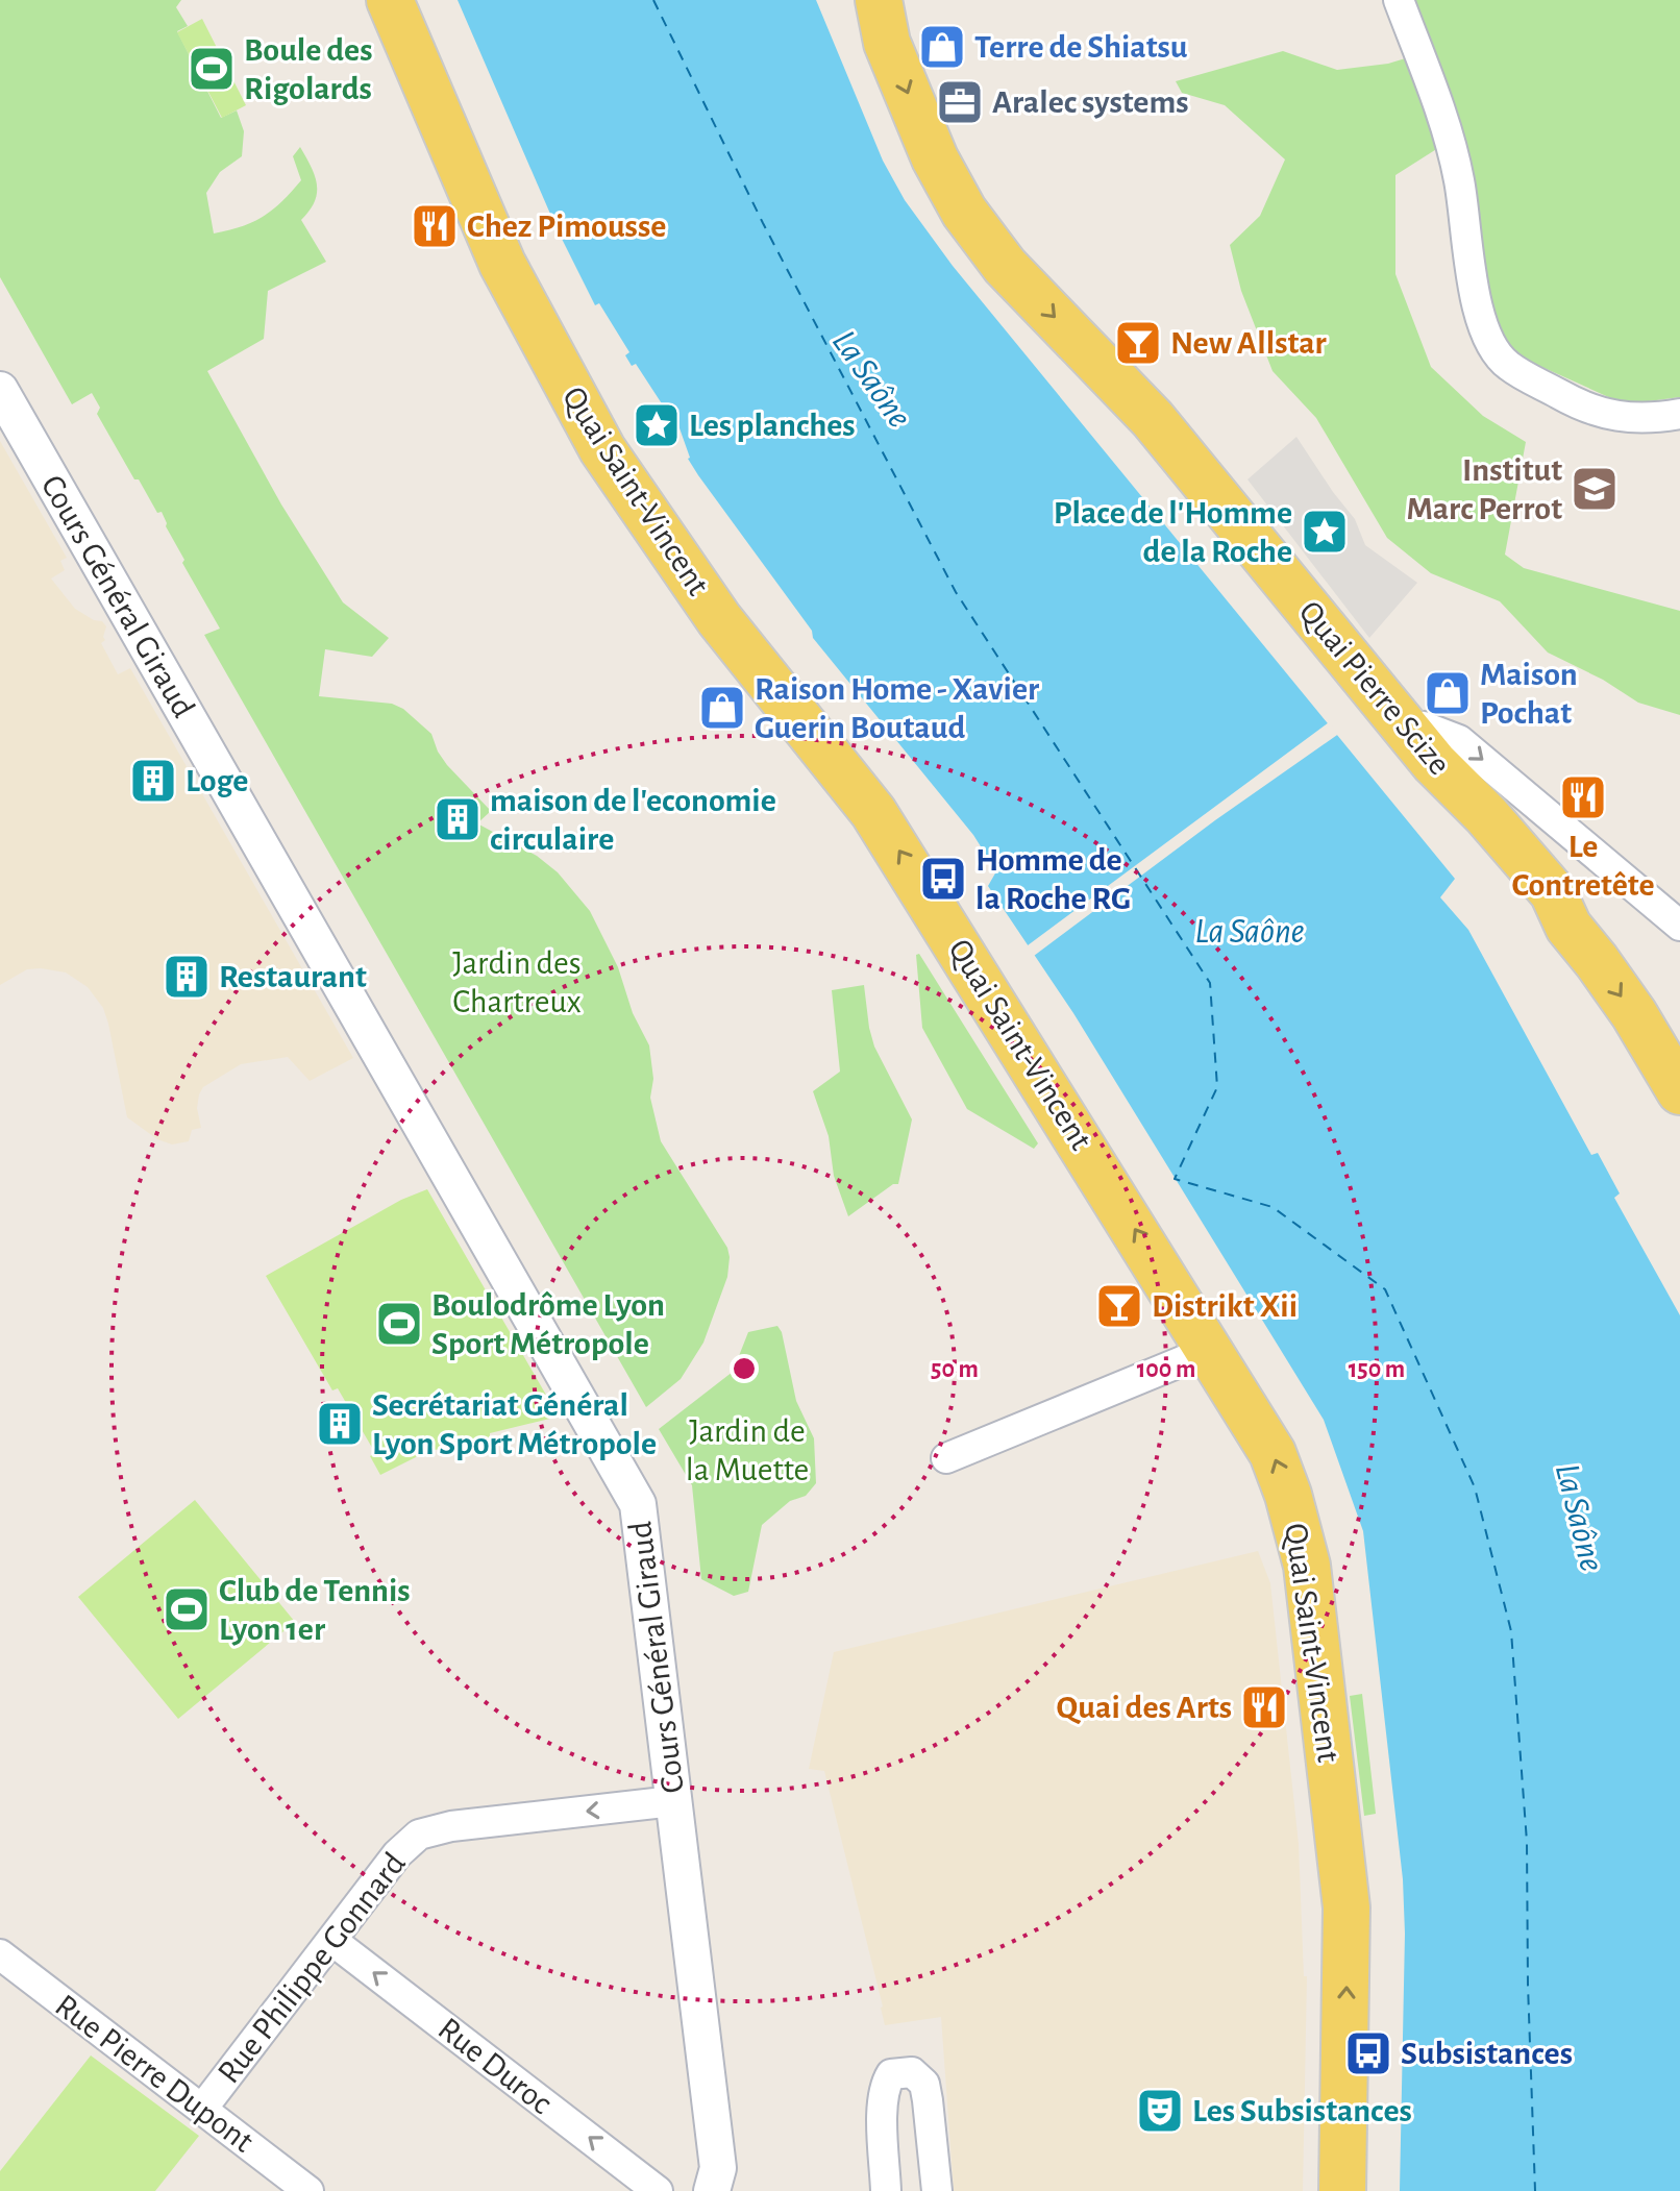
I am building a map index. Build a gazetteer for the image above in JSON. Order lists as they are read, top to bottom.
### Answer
{
  "streets": {
    "main road": ["Quai Saint-Vincent", "Quai Pierre Scize"],
    "street": [
      "Cours Général Giraud",
      "Rue Philippe Gonnard",
      "Rue Duroc",
      "Rue Pierre Dupont"
    ]
  },
  "crossings": [
    ["Cours Général Giraud", "Rue Philippe Gonnard"],
    ["Rue Philippe Gonnard", "Rue Duroc"],
    ["Rue Philippe Gonnard", "Rue Pierre Dupont"]
  ],
  "one_way": [
    "Quai Saint-Vincent",
    "Quai Pierre Scize",
    "Rue Philippe Gonnard",
    "Rue Duroc"
  ],
  "water": ["La Saône"],
  "parks": ["Jardin des Chartreux", "Jardin de la Muette"],
  "places": {
    "shop": ["Terre de Shiatsu", "Maison Pochat", "Raison Home - Xavier Guerin Boutaud"],
    "sports": ["Boule des Rigolards", "Boulodrôme Lyon Sport Métropole", "Club de Tennis Lyon 1er"],
    "office": ["Aralec systems"],
    "restaurant": ["Chez Pimousse", "Le Contretête", "Quai des Arts"],
    "bar": ["New Allstar", "Distrikt Xii"],
    "place": ["Les planches", "Place de l'Homme de la Roche"],
    "school or university": ["Institut Marc Perrot"],
    "building": [
      "Loge",
      "maison de l'economie circulaire",
      "Restaurant",
      "Secrétariat Général Lyon Sport Métropole"
    ],
    "bus stop": ["Homme de la Roche RG", "Subsistances"],
    "theatre": ["Les Subsistances"]
  },
  "rings": ["50 m", "100 m", "150 m"]
}
